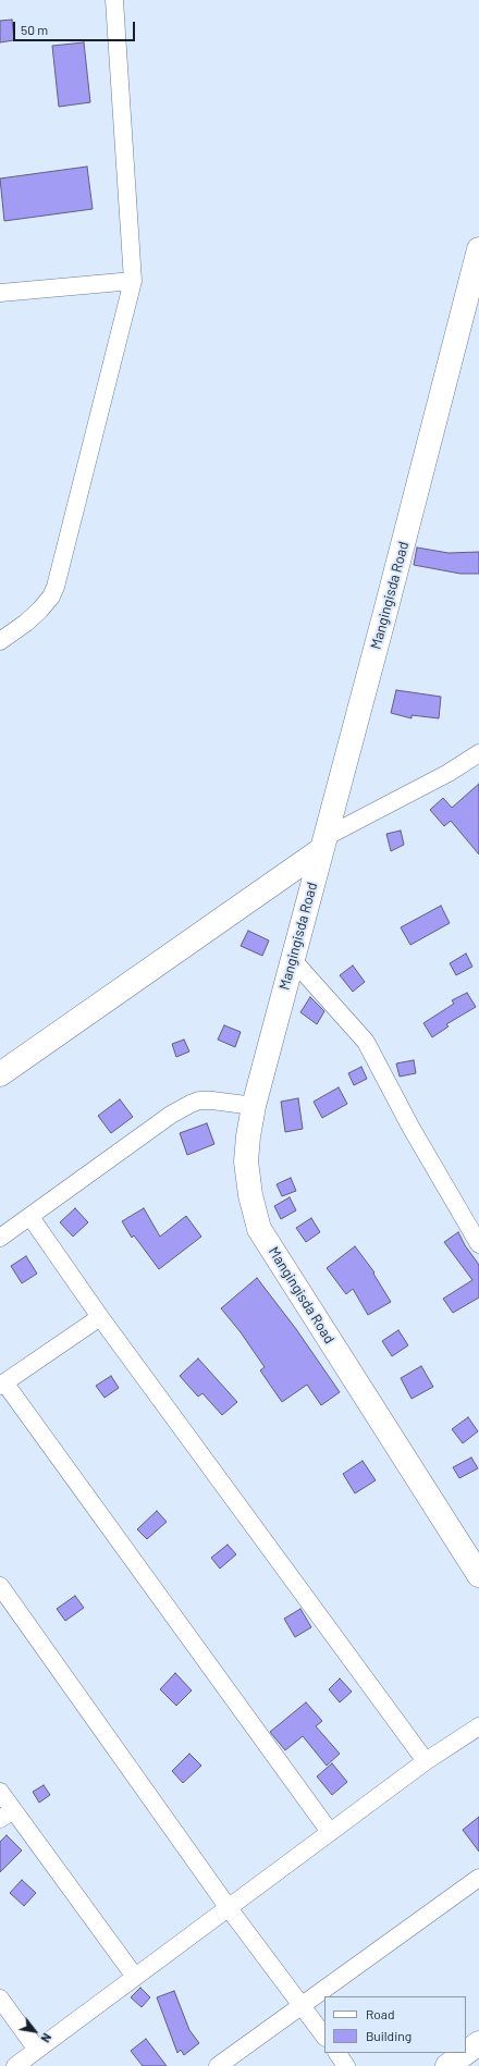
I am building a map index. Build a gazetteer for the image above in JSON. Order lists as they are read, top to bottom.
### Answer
{
  "streets": {
    "street": ["Mangingisda Road"]
  },
  "legend": ["Road", "Building"],
  "scale_bar": "50 m",
  "north": "bottom right"
}
